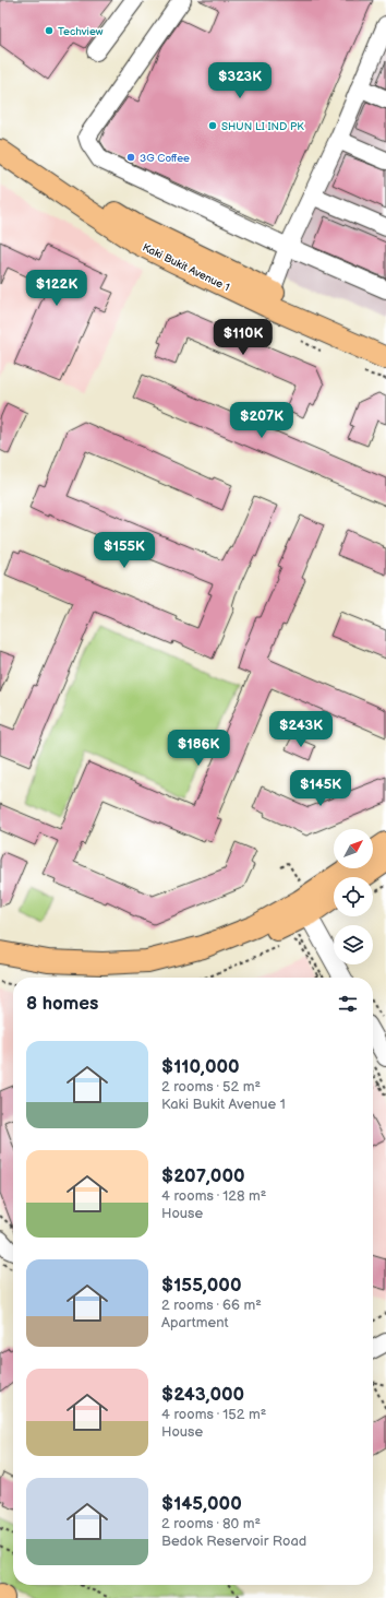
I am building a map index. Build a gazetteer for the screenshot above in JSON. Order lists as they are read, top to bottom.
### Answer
{
  "streets": {
    "main road": ["Kaki Bukit Avenue 1"]
  },
  "places": ["Techview", "SHUN LI IND PK", "3G Coffee"],
  "north": "top right",
  "page": {
    "price": [
      "$323K",
      "$122K",
      "$110K",
      "$207K",
      "$155K",
      "$243K",
      "$186K",
      "$145K"
    ],
    "heading": "8 homes",
    "list": [
      {
        "name": "$110,000",
        "note": "2 rooms · 52 m² · Kaki Bukit Avenue 1"
      },
      {
        "name": "$207,000",
        "note": "4 rooms · 128 m² · House"
      },
      {
        "name": "$155,000",
        "note": "2 rooms · 66 m² · Apartment"
      },
      {
        "name": "$243,000",
        "note": "4 rooms · 152 m² · House"
      },
      {
        "name": "$145,000",
        "note": "2 rooms · 80 m² · Bedok Reservoir Road"
      }
    ]
  }
}
